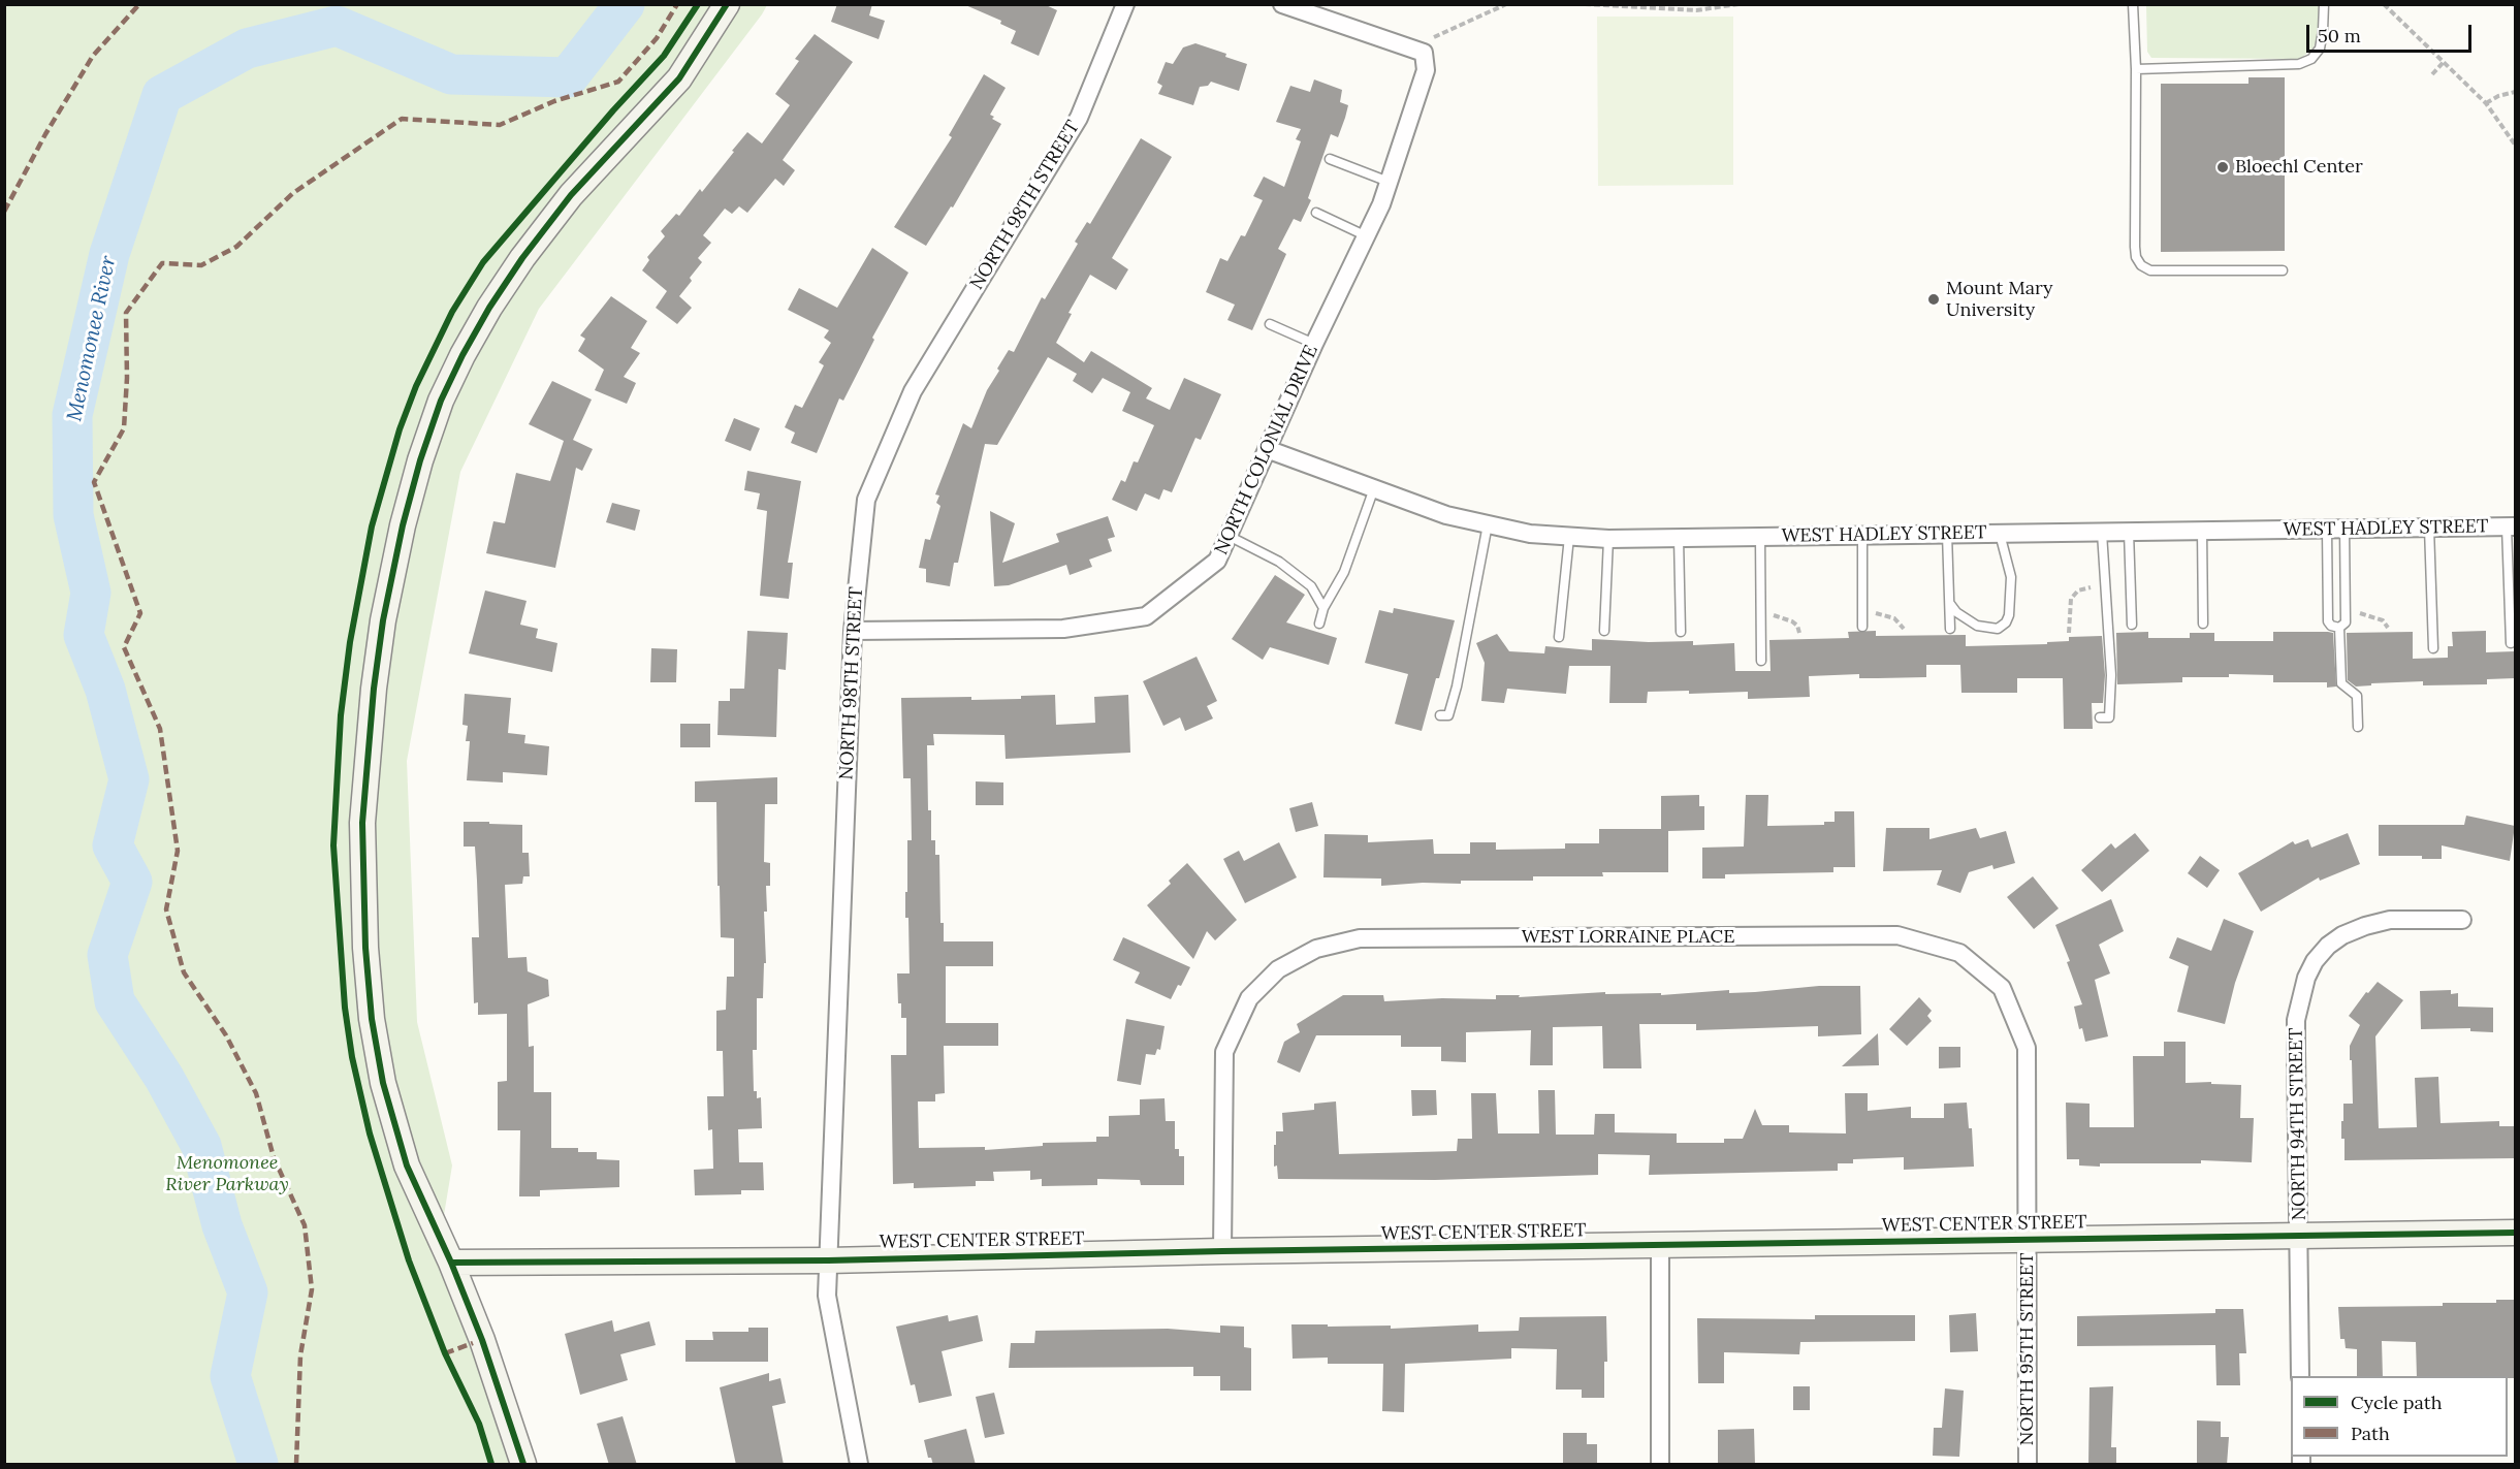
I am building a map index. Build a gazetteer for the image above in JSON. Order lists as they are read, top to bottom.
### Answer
{
  "streets": {
    "street": [
      "NORTH 98TH STREET",
      "NORTH COLONIAL DRIVE",
      "WEST HADLEY STREET",
      "WEST LORRAINE PLACE",
      "NORTH 94TH STREET",
      "WEST CENTER STREET",
      "NORTH 95TH STREET"
    ]
  },
  "crossings": [
    ["NORTH 98TH STREET", "NORTH COLONIAL DRIVE"],
    ["NORTH 98TH STREET", "WEST CENTER STREET"],
    ["NORTH COLONIAL DRIVE", "WEST HADLEY STREET"],
    ["WEST LORRAINE PLACE", "WEST CENTER STREET"],
    ["WEST LORRAINE PLACE", "NORTH 95TH STREET"],
    ["NORTH 94TH STREET", "WEST CENTER STREET"],
    ["WEST CENTER STREET", "NORTH 95TH STREET"]
  ],
  "water": ["Menomonee River"],
  "parks": ["Menomonee River Parkway"],
  "places": ["Bloechl Center", "Mount Mary University"],
  "legend": ["Cycle path", "Path"],
  "scale_bar": "50 m"
}
